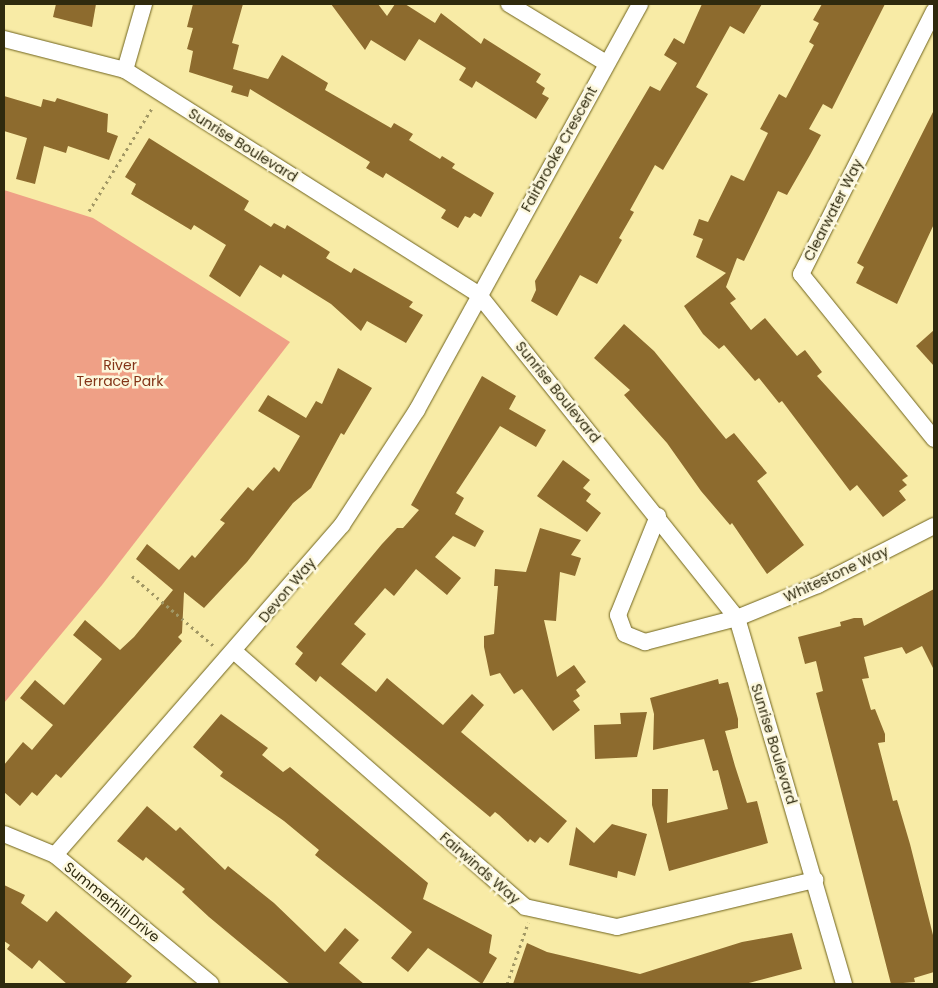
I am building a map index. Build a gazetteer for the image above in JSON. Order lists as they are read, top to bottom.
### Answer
{
  "streets": {
    "street": [
      "Sunrise Boulevard",
      "Fairbrooke Crescent",
      "Clearwater Way",
      "Whitestone Way",
      "Devon Way",
      "Fairwinds Way",
      "Summerhill Drive"
    ]
  },
  "crossings": [
    ["Sunrise Boulevard", "Fairbrooke Crescent"],
    ["Sunrise Boulevard", "Whitestone Way"],
    ["Sunrise Boulevard", "Devon Way"],
    ["Sunrise Boulevard", "Fairwinds Way"],
    ["Fairbrooke Crescent", "Devon Way"],
    ["Devon Way", "Fairwinds Way"],
    ["Devon Way", "Summerhill Drive"]
  ],
  "parks": ["River Terrace Park"]
}
